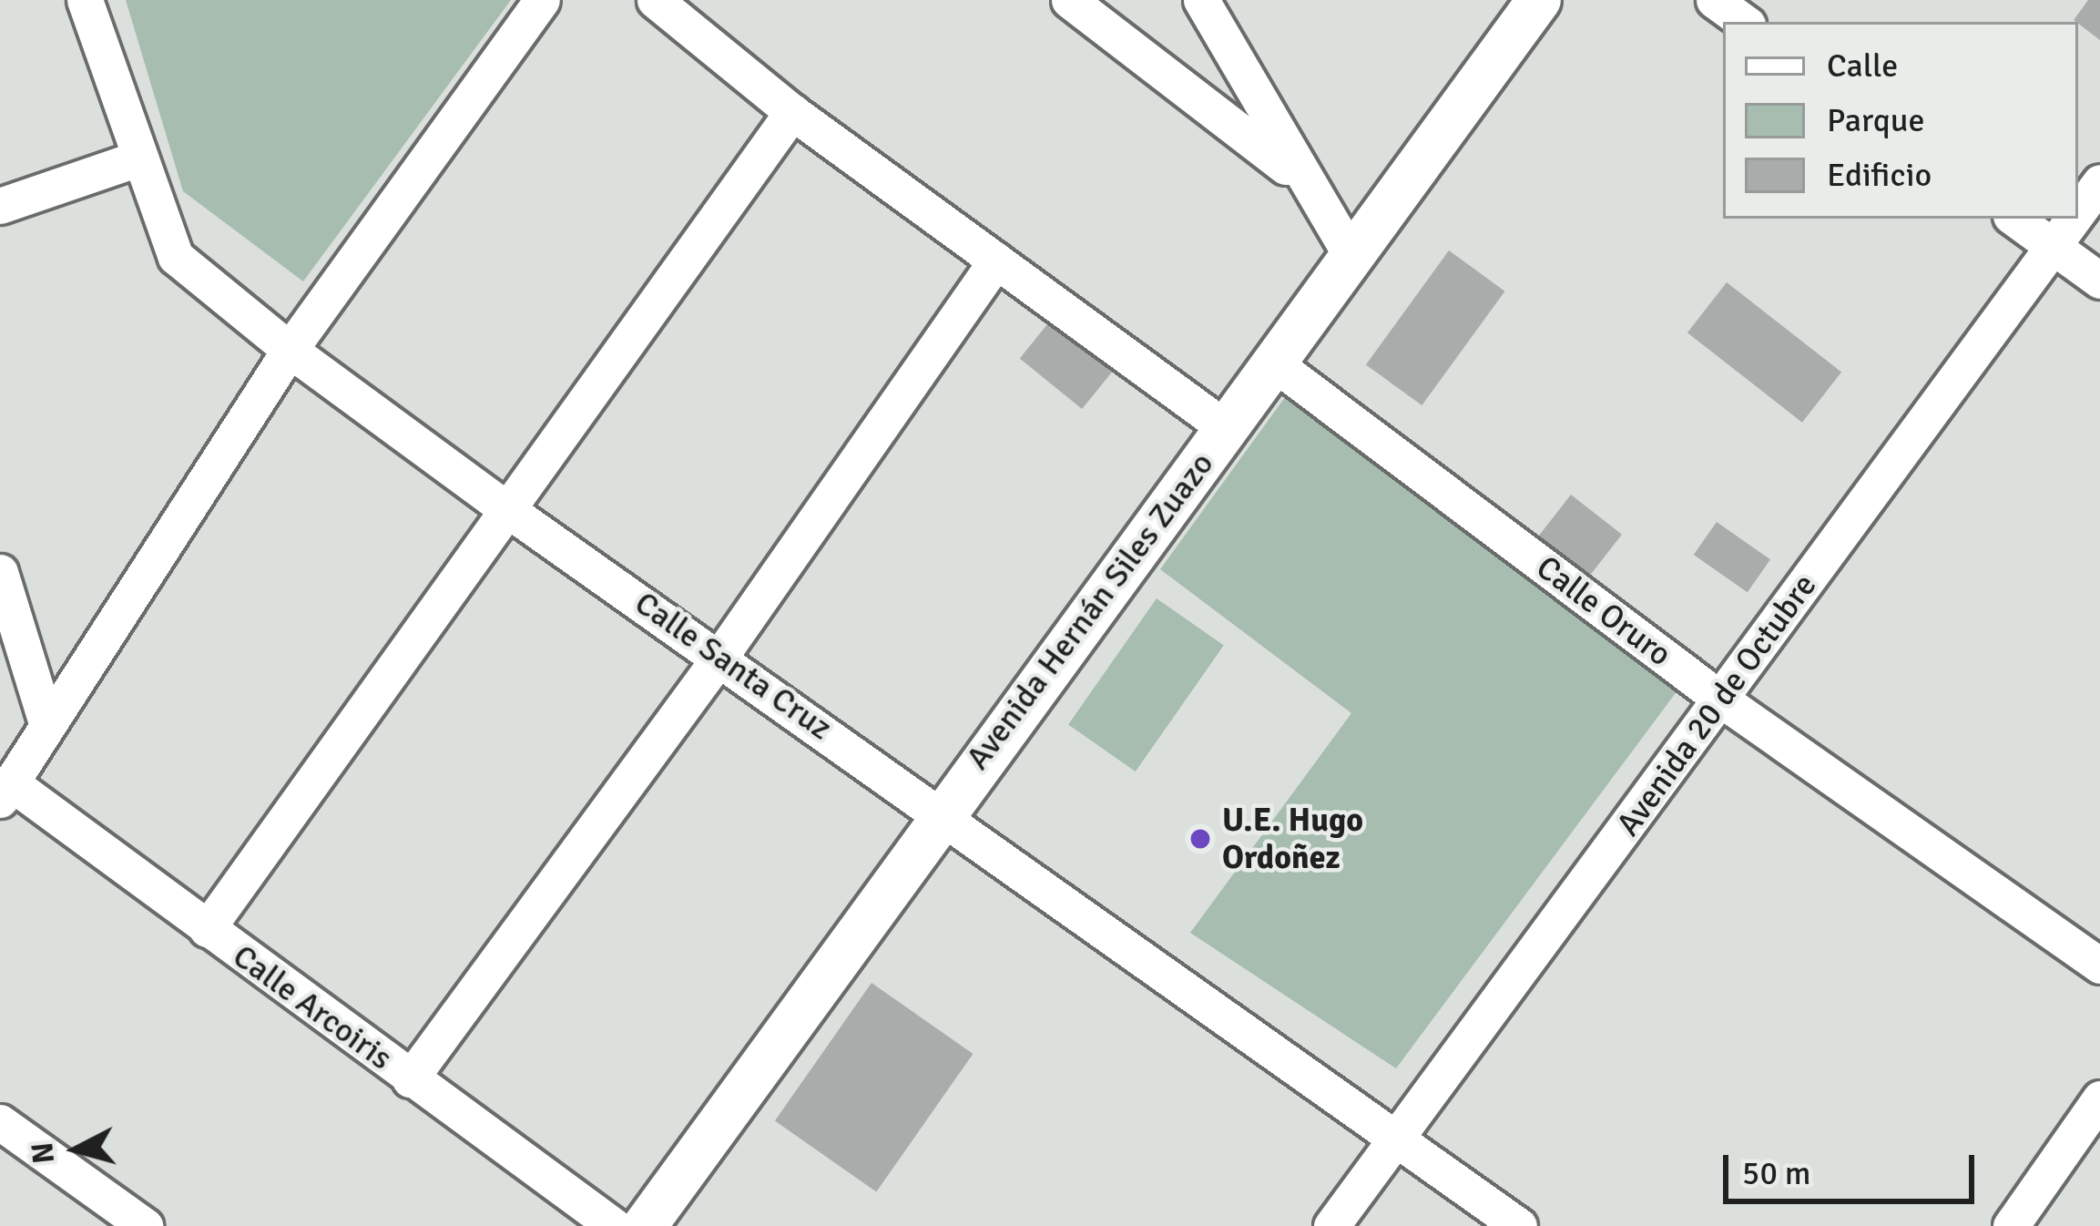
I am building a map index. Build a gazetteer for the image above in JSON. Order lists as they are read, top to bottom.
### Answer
{
  "streets": {
    "street": [
      "Avenida Hernán Siles Zuazo",
      "Calle Oruro",
      "Calle Santa Cruz",
      "Avenida 20 de Octubre",
      "Calle Arcoiris"
    ]
  },
  "crossings": [
    ["Avenida Hernán Siles Zuazo", "Calle Oruro"],
    ["Avenida Hernán Siles Zuazo", "Calle Santa Cruz"],
    ["Calle Oruro", "Avenida 20 de Octubre"],
    ["Calle Santa Cruz", "Avenida 20 de Octubre"]
  ],
  "places": ["U.E. Hugo Ordoñez"],
  "legend": ["Calle", "Parque", "Edificio"],
  "scale_bar": "50 m",
  "north": "left"
}
